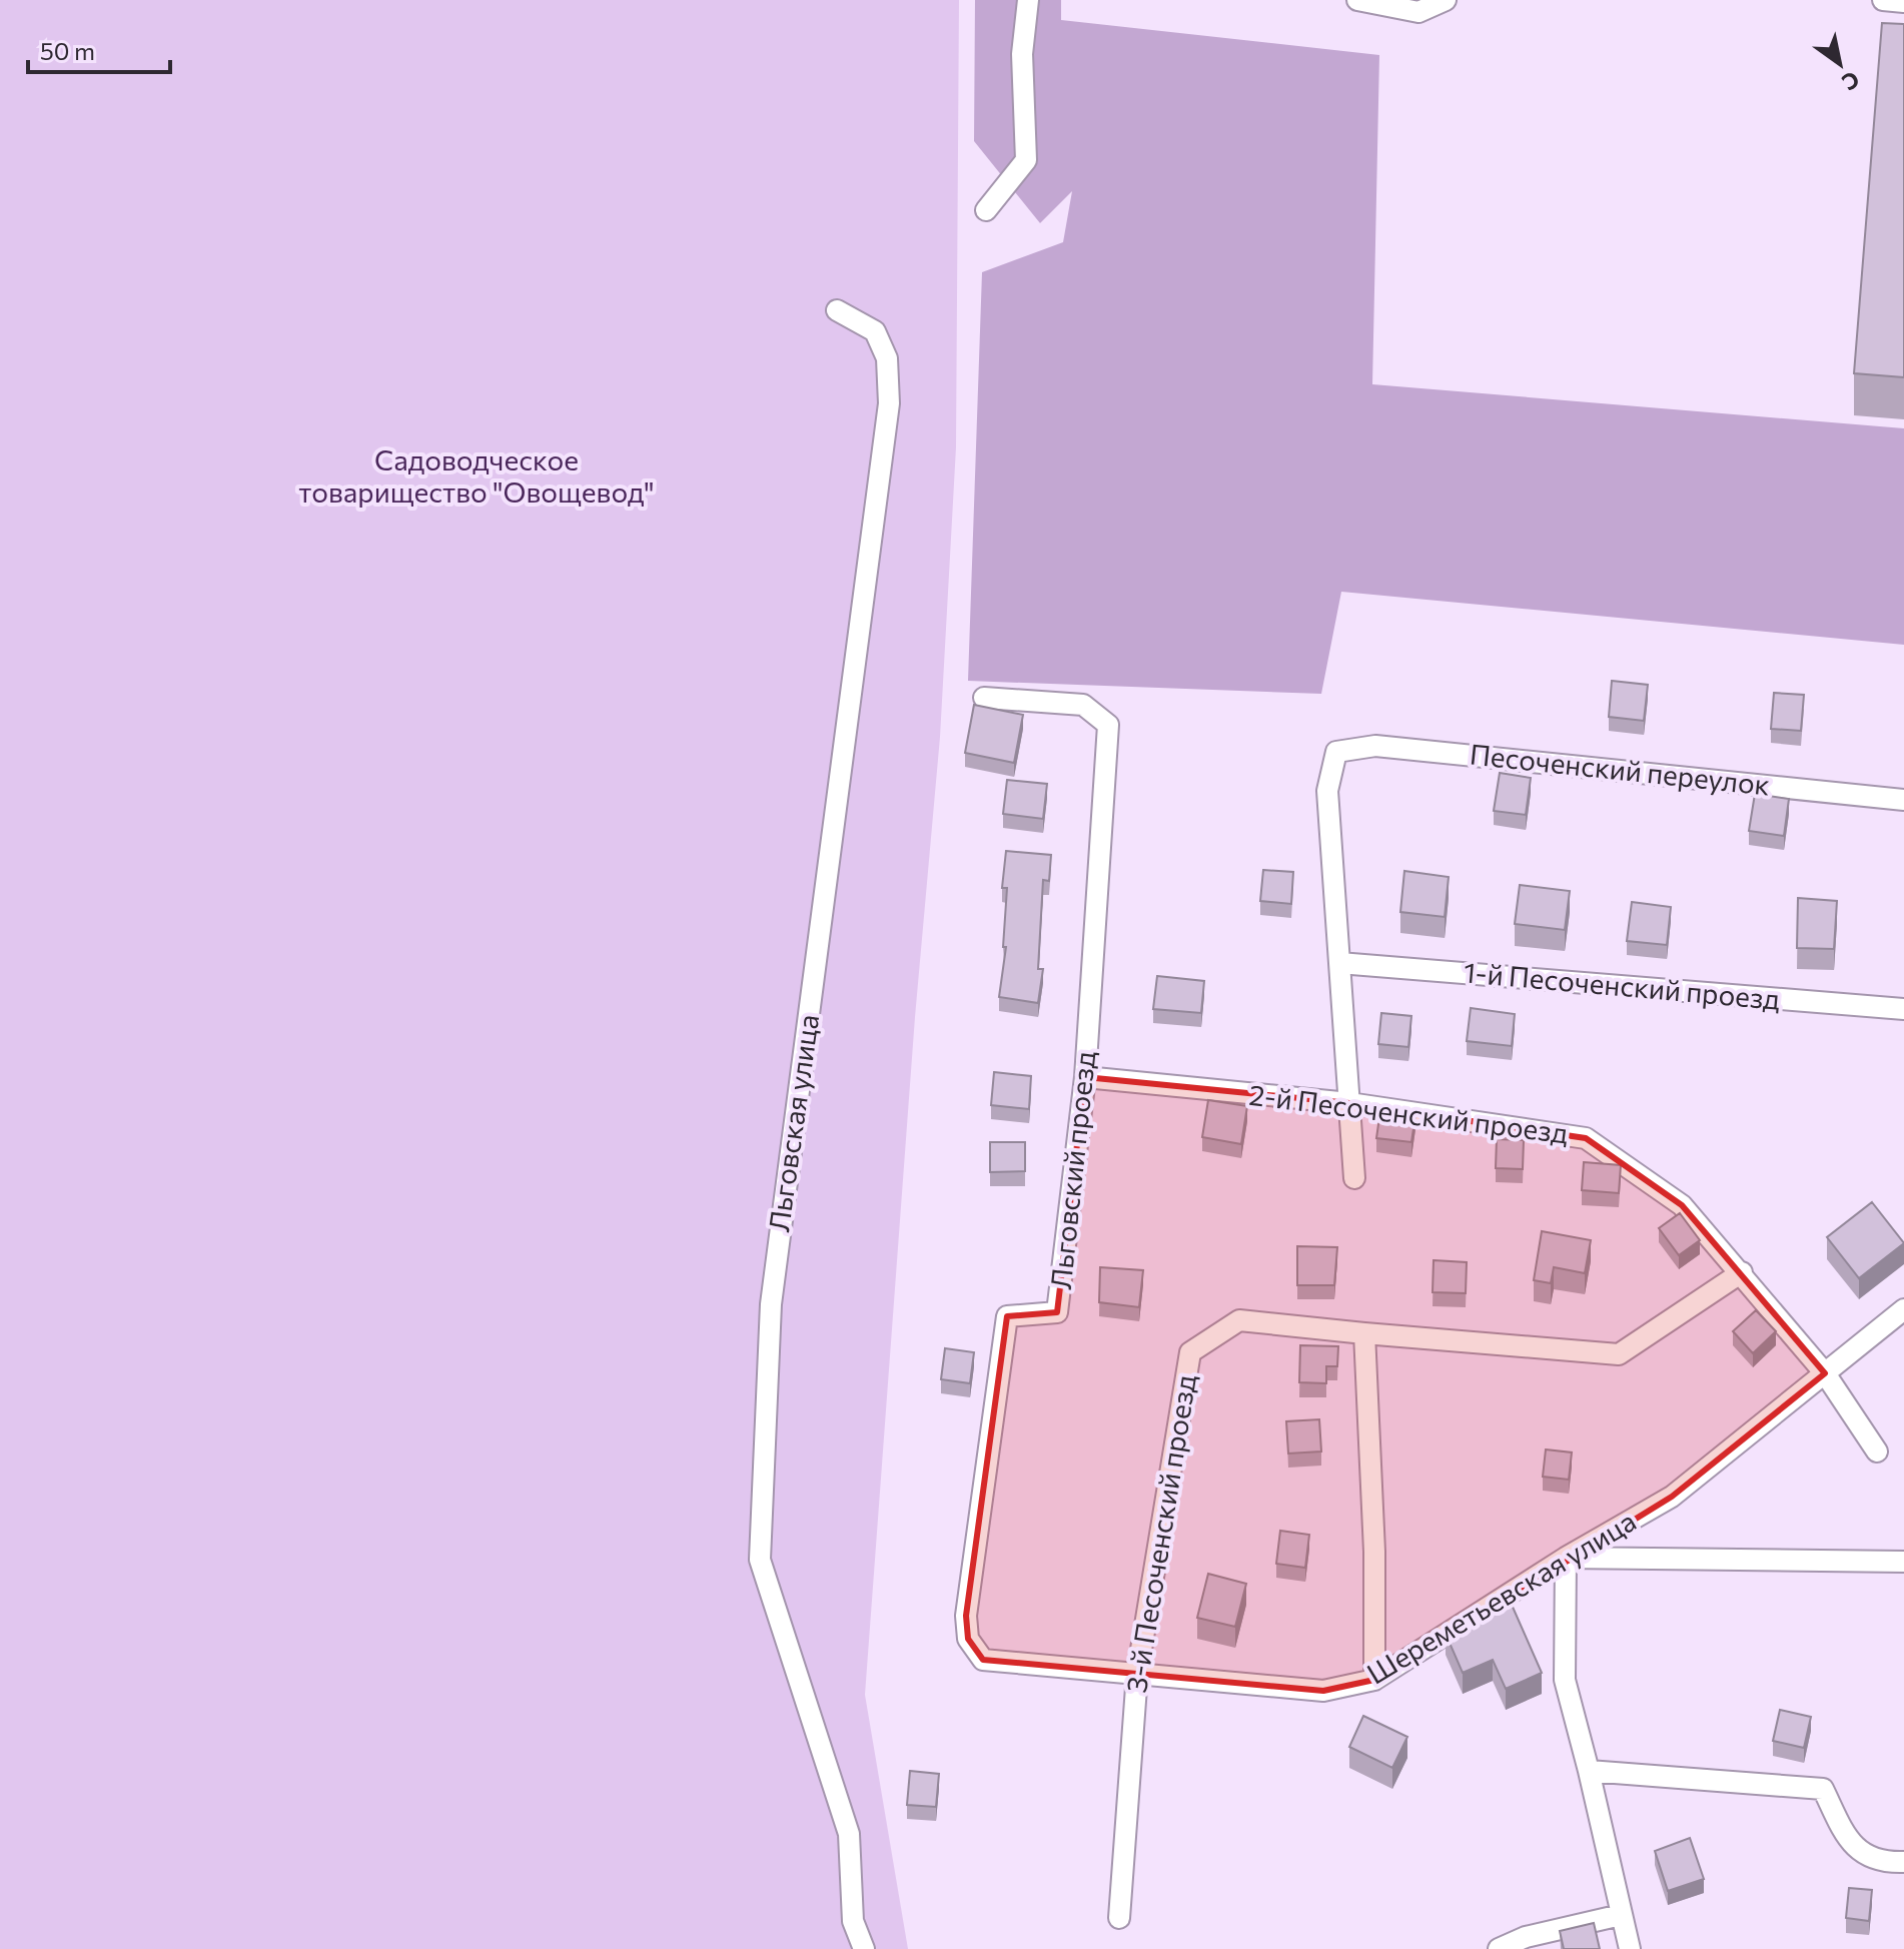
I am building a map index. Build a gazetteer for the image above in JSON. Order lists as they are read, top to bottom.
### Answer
{
  "streets": {
    "street": [
      "Песоченский переулок",
      "1-й Песоченский проезд",
      "2-й Песоченский проезд",
      "Льговская улица",
      "Льговский проезд",
      "3-й Песоченский проезд",
      "Шереметьевская улица"
    ]
  },
  "crossings": [
    ["Песоченский переулок", "1-й Песоченский проезд"],
    ["2-й Песоченский проезд", "Льговский проезд"],
    ["2-й Песоченский проезд", "3-й Песоченский проезд"],
    ["2-й Песоченский проезд", "Шереметьевская улица"],
    ["Льговский проезд", "Шереметьевская улица"],
    ["3-й Песоченский проезд", "Шереметьевская улица"]
  ],
  "parks": ["Садоводческое товарищество \"Овощевод\""],
  "scale_bar": "50 m",
  "north": "bottom right"
}
